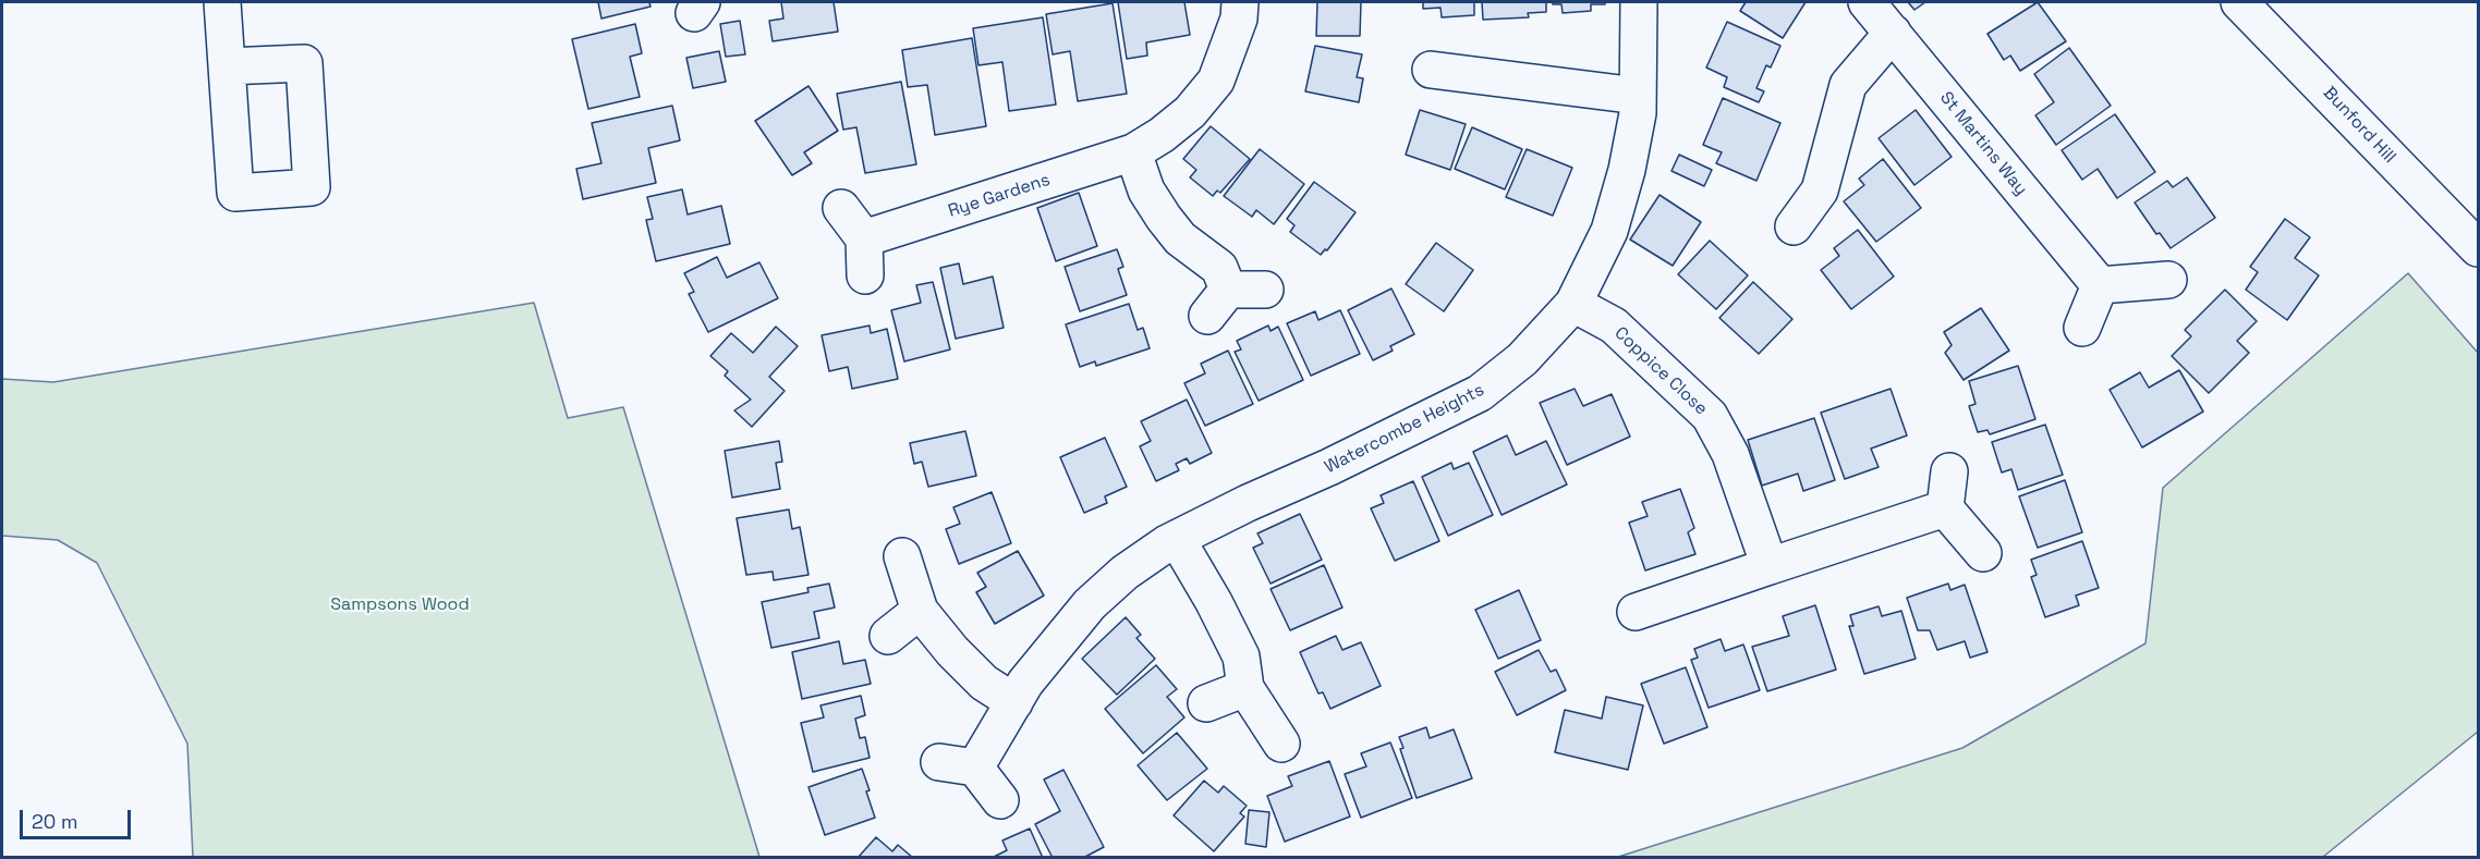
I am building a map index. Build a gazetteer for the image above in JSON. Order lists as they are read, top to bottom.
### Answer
{
  "streets": {
    "main road": [
      "Bunford Hill",
      "St Martins Way",
      "Rye Gardens",
      "Coppice Close",
      "Watercombe Heights"
    ]
  },
  "crossings": [
    ["Coppice Close", "Watercombe Heights"]
  ],
  "parks": ["Sampsons Wood"],
  "scale_bar": "20 m"
}
